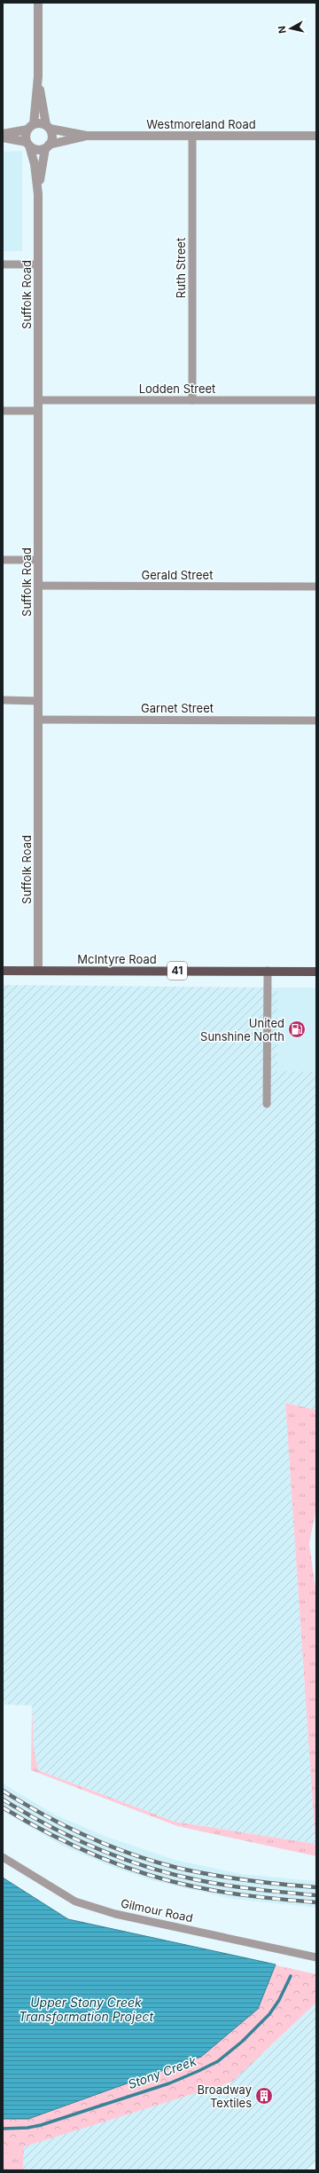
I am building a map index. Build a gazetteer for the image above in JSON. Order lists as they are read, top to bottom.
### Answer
{
  "streets": {
    "main road": ["McIntyre Road", "41"],
    "street": [
      "Westmoreland Road",
      "Ruth Street",
      "Suffolk Road",
      "Lodden Street",
      "Gerald Street",
      "Garnet Street",
      "Gilmour Road"
    ]
  },
  "crossings": [
    ["Westmoreland Road", "Ruth Street"],
    ["Westmoreland Road", "Suffolk Road"],
    ["Ruth Street", "Lodden Street"],
    ["Suffolk Road", "Lodden Street"],
    ["Suffolk Road", "Gerald Street"],
    ["Suffolk Road", "Garnet Street"],
    ["Suffolk Road", "McIntyre Road"]
  ],
  "water": ["Upper Stony Creek Transformation Project", "Stony Creek"],
  "places": {
    "fuel station": ["United Sunshine North"],
    "building": ["Broadway Textiles"]
  },
  "north": "left"
}
